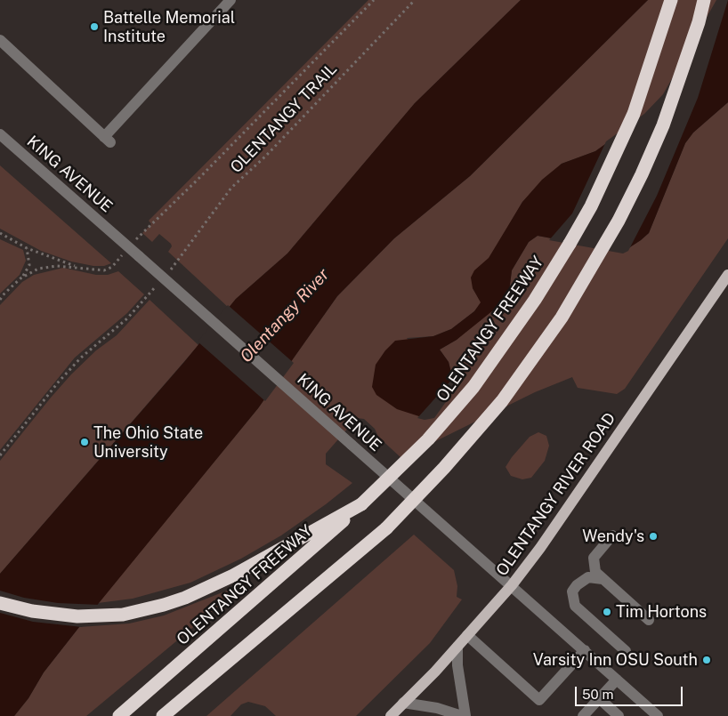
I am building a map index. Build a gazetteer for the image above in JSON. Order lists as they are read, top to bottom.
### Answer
{
  "streets": {
    "highway": ["OLENTANGY FREEWAY"],
    "main road": ["OLENTANGY RIVER ROAD"],
    "street": ["KING AVENUE"],
    "path": ["OLENTANGY TRAIL"]
  },
  "crossings": [
    ["KING AVENUE", "OLENTANGY RIVER ROAD"]
  ],
  "water": ["Olentangy River"],
  "places": [
    "Battelle Memorial Institute",
    "The Ohio State University",
    "Wendy's",
    "Tim Hortons",
    "Varsity Inn OSU South"
  ],
  "scale_bar": "50 m"
}
